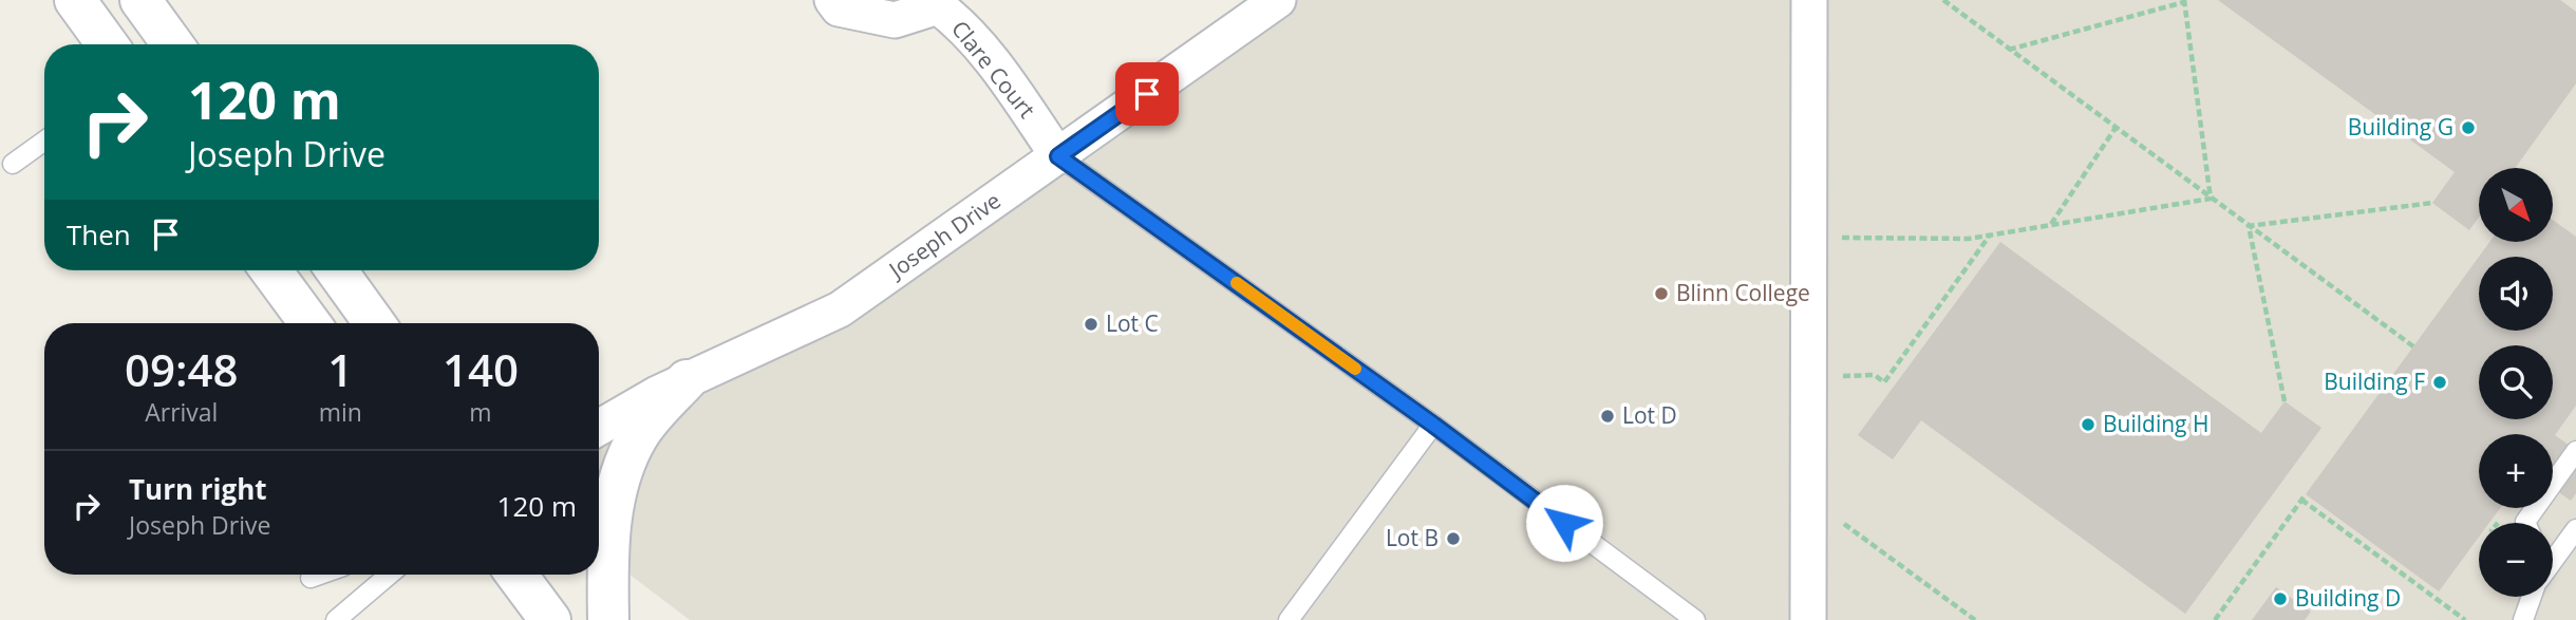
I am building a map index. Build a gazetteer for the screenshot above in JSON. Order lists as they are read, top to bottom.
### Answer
{
  "streets": {
    "street": ["Clare Court", "Joseph Drive"]
  },
  "crossings": [
    ["Clare Court", "Joseph Drive"]
  ],
  "places": [
    "Building G",
    "Blinn College",
    "Lot C",
    "Building F",
    "Lot D",
    "Building H",
    "Lot B",
    "Building D"
  ],
  "north": "bottom right",
  "page": {
    "turn": ["120 m", "Joseph Drive"],
    "map_buttons": ["+", "−"],
    "then": "Then",
    "eta": [
      "09:48",
      "Arrival",
      "1",
      "min",
      "140",
      "m"
    ],
    "list": [
      {
        "name": "Turn right",
        "note": "Joseph Drive",
        "value": "120 m"
      }
    ]
  }
}
